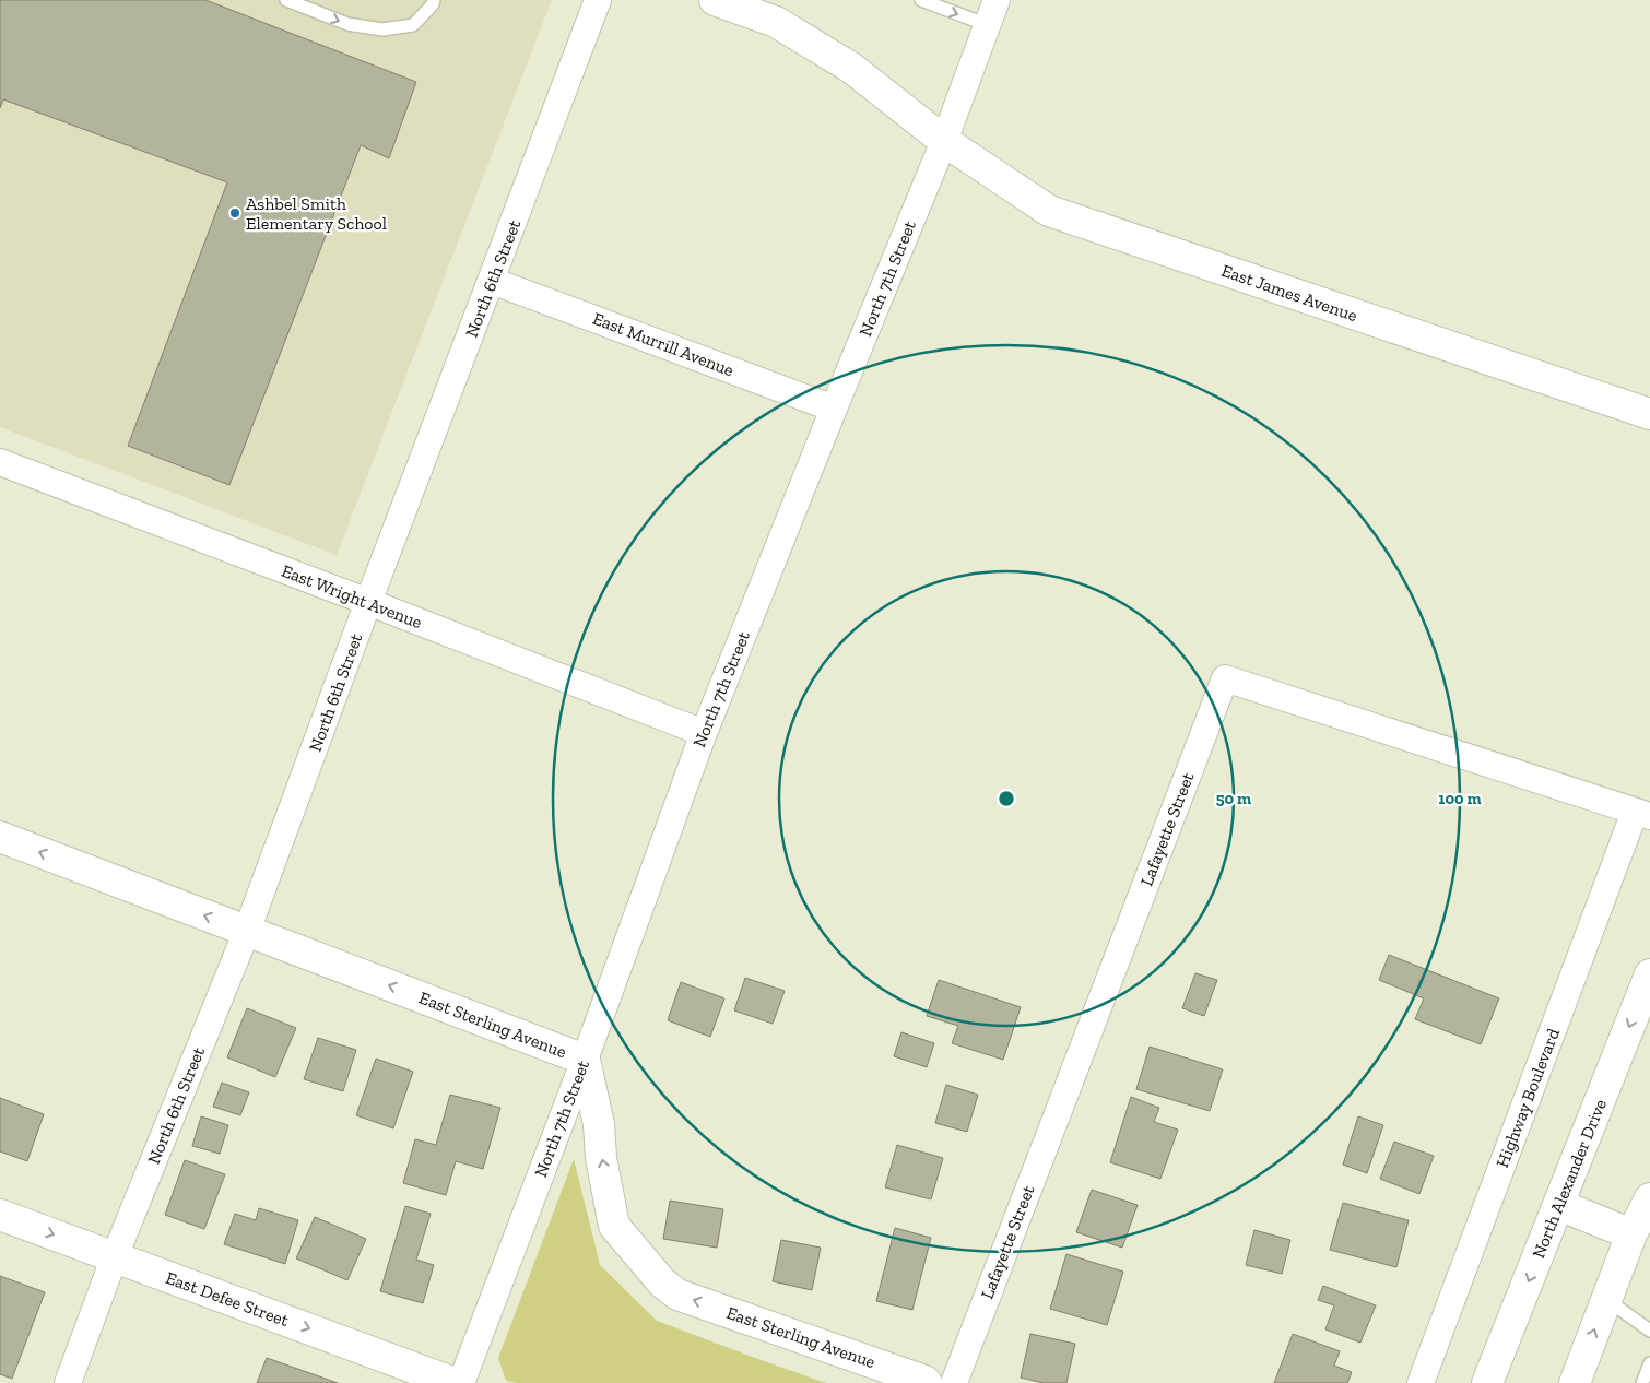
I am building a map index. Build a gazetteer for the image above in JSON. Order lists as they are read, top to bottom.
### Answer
{
  "streets": {
    "main road": [
      "East James Avenue",
      "East Sterling Avenue",
      "North Alexander Drive",
      "East Defee Street"
    ],
    "street": [
      "North 6th Street",
      "North 7th Street",
      "East Murrill Avenue",
      "East Wright Avenue",
      "Lafayette Street",
      "Highway Boulevard"
    ]
  },
  "crossings": [
    ["North 6th Street", "East Murrill Avenue"],
    ["North 6th Street", "East Wright Avenue"],
    ["North 6th Street", "East Sterling Avenue"],
    ["North 6th Street", "East Defee Street"],
    ["North 7th Street", "East James Avenue"],
    ["North 7th Street", "East Murrill Avenue"],
    ["North 7th Street", "East Wright Avenue"],
    ["North 7th Street", "East Sterling Avenue"],
    ["Lafayette Street", "Highway Boulevard"]
  ],
  "one_way": ["East Sterling Avenue", "East Defee Street"],
  "places": ["Ashbel Smith Elementary School"],
  "rings": ["50 m", "100 m"]
}
